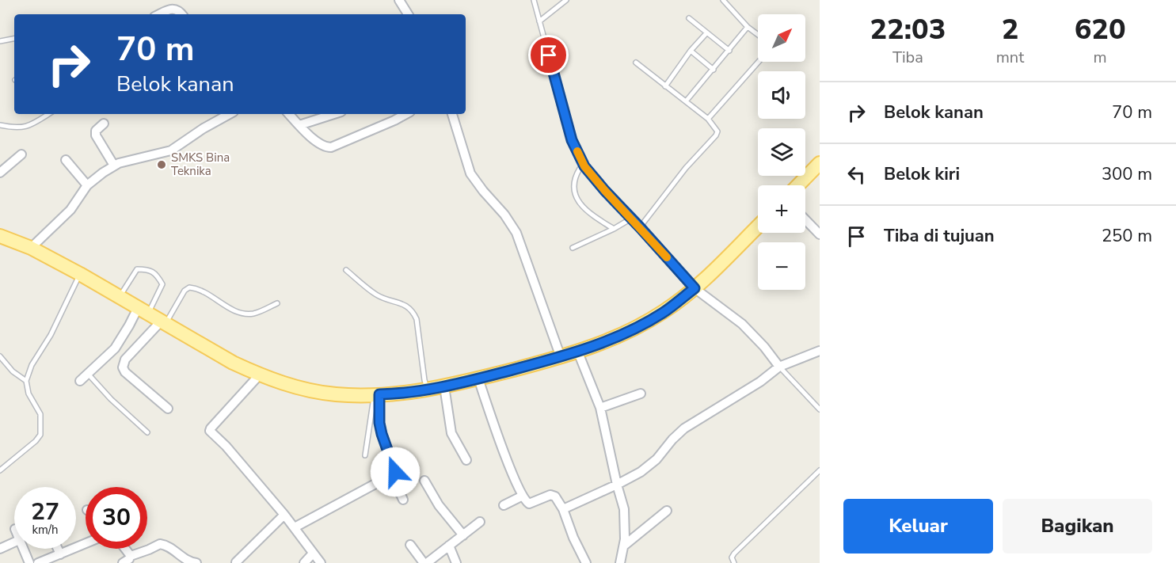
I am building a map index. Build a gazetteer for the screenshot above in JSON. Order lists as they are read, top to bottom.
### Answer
{
  "places": ["SMKS Bina Teknika"],
  "north": "top right",
  "page": {
    "eta": [
      "22:03",
      "Tiba",
      "2",
      "mnt",
      "620",
      "m"
    ],
    "map_buttons": ["+", "−"],
    "turn": ["70 m", "Belok kanan"],
    "list": [
      {
        "name": "Belok kanan",
        "value": "70 m"
      },
      {
        "name": "Belok kiri",
        "value": "300 m"
      },
      {
        "name": "Tiba di tujuan",
        "value": "250 m"
      }
    ],
    "speed": "27 km/h",
    "limit": "30",
    "buttons": ["Keluar", "Bagikan"]
  }
}
